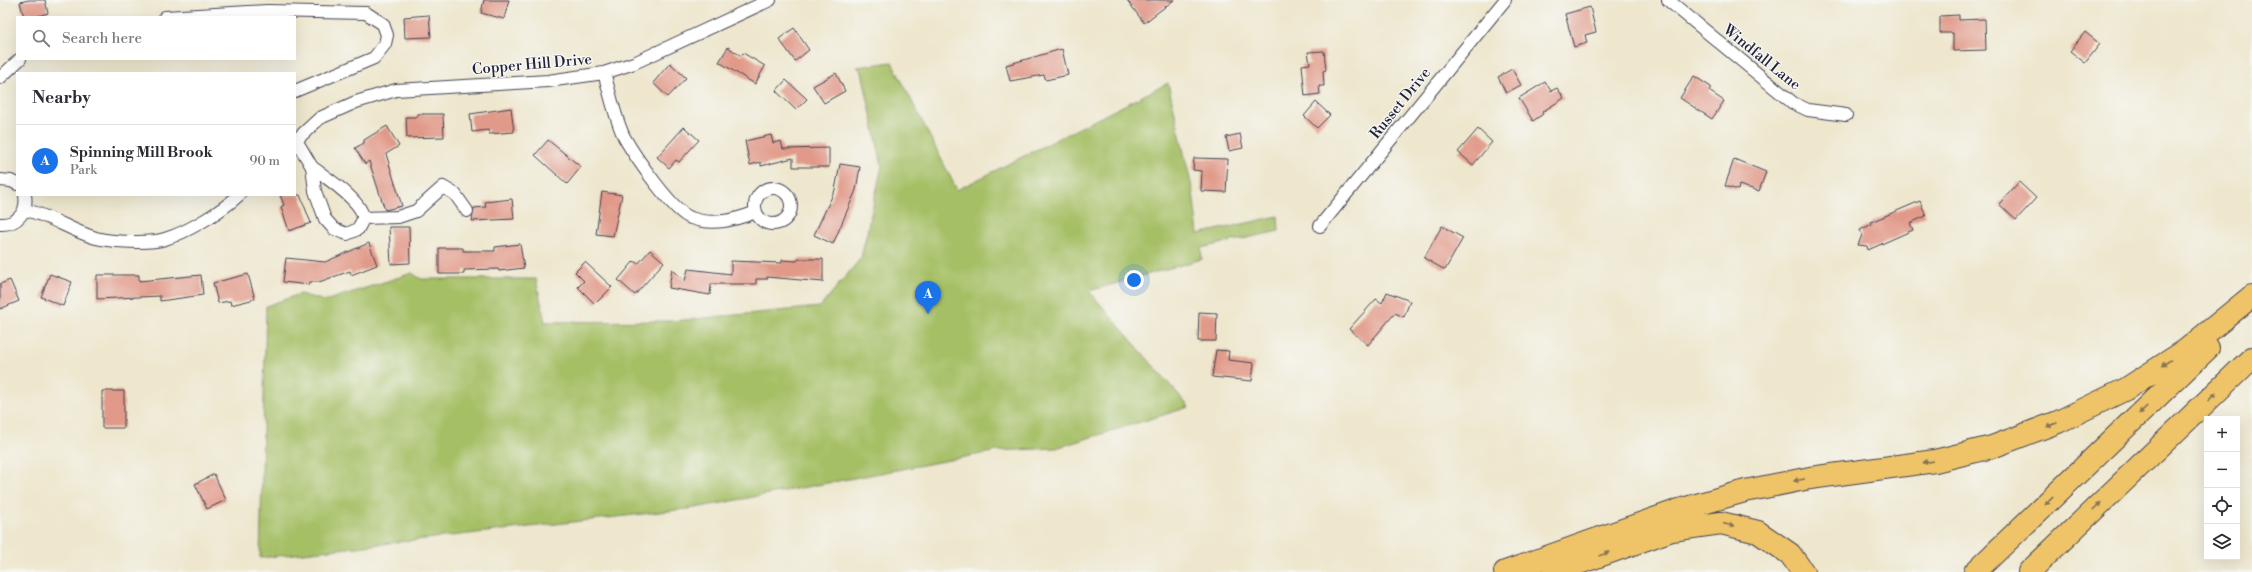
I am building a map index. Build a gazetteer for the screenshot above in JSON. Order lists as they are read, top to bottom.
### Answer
{
  "streets": {
    "street": ["Windfall Lane", "Copper Hill Drive", "Russet Drive"]
  },
  "page": {
    "search": "Search here",
    "heading": "Nearby",
    "list": [
      {
        "mark": "A",
        "name": "Spinning Mill Brook",
        "note": "Park",
        "value": "90 m"
      }
    ],
    "pins": "A",
    "map_buttons": ["+", "−"]
  }
}
